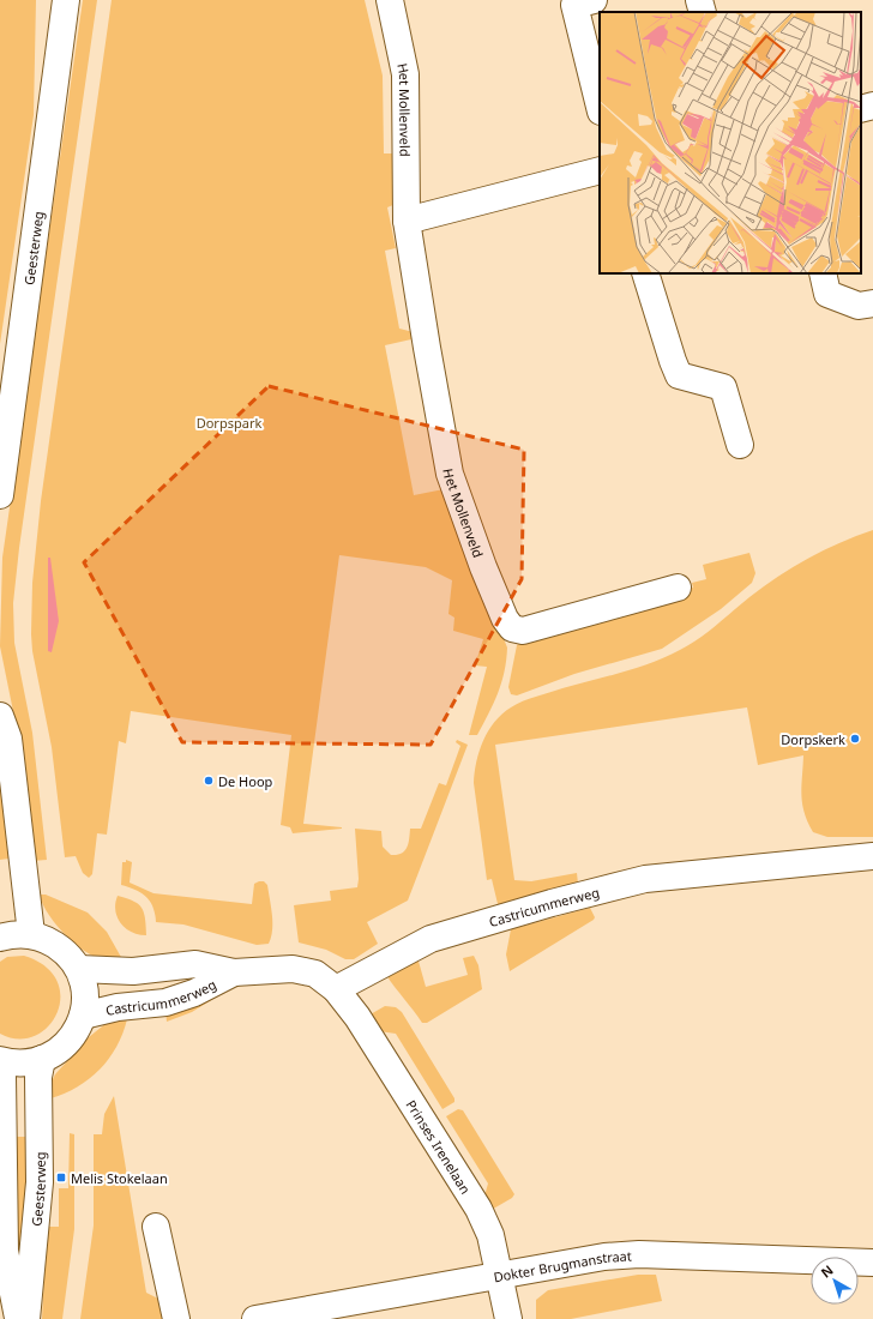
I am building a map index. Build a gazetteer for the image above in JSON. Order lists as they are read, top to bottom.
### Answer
{
  "streets": {
    "street": [
      "Het Mollenveld",
      "Geesterweg",
      "Castricummerweg",
      "Prinses Irenelaan",
      "Dokter Brugmanstraat"
    ]
  },
  "crossings": [
    ["Castricummerweg", "Prinses Irenelaan"],
    ["Prinses Irenelaan", "Dokter Brugmanstraat"]
  ],
  "parks": ["Dorpspark"],
  "places": {
    "other": ["Dorpskerk", "De Hoop"],
    "transit": ["Melis Stokelaan"]
  },
  "north": "top left"
}
